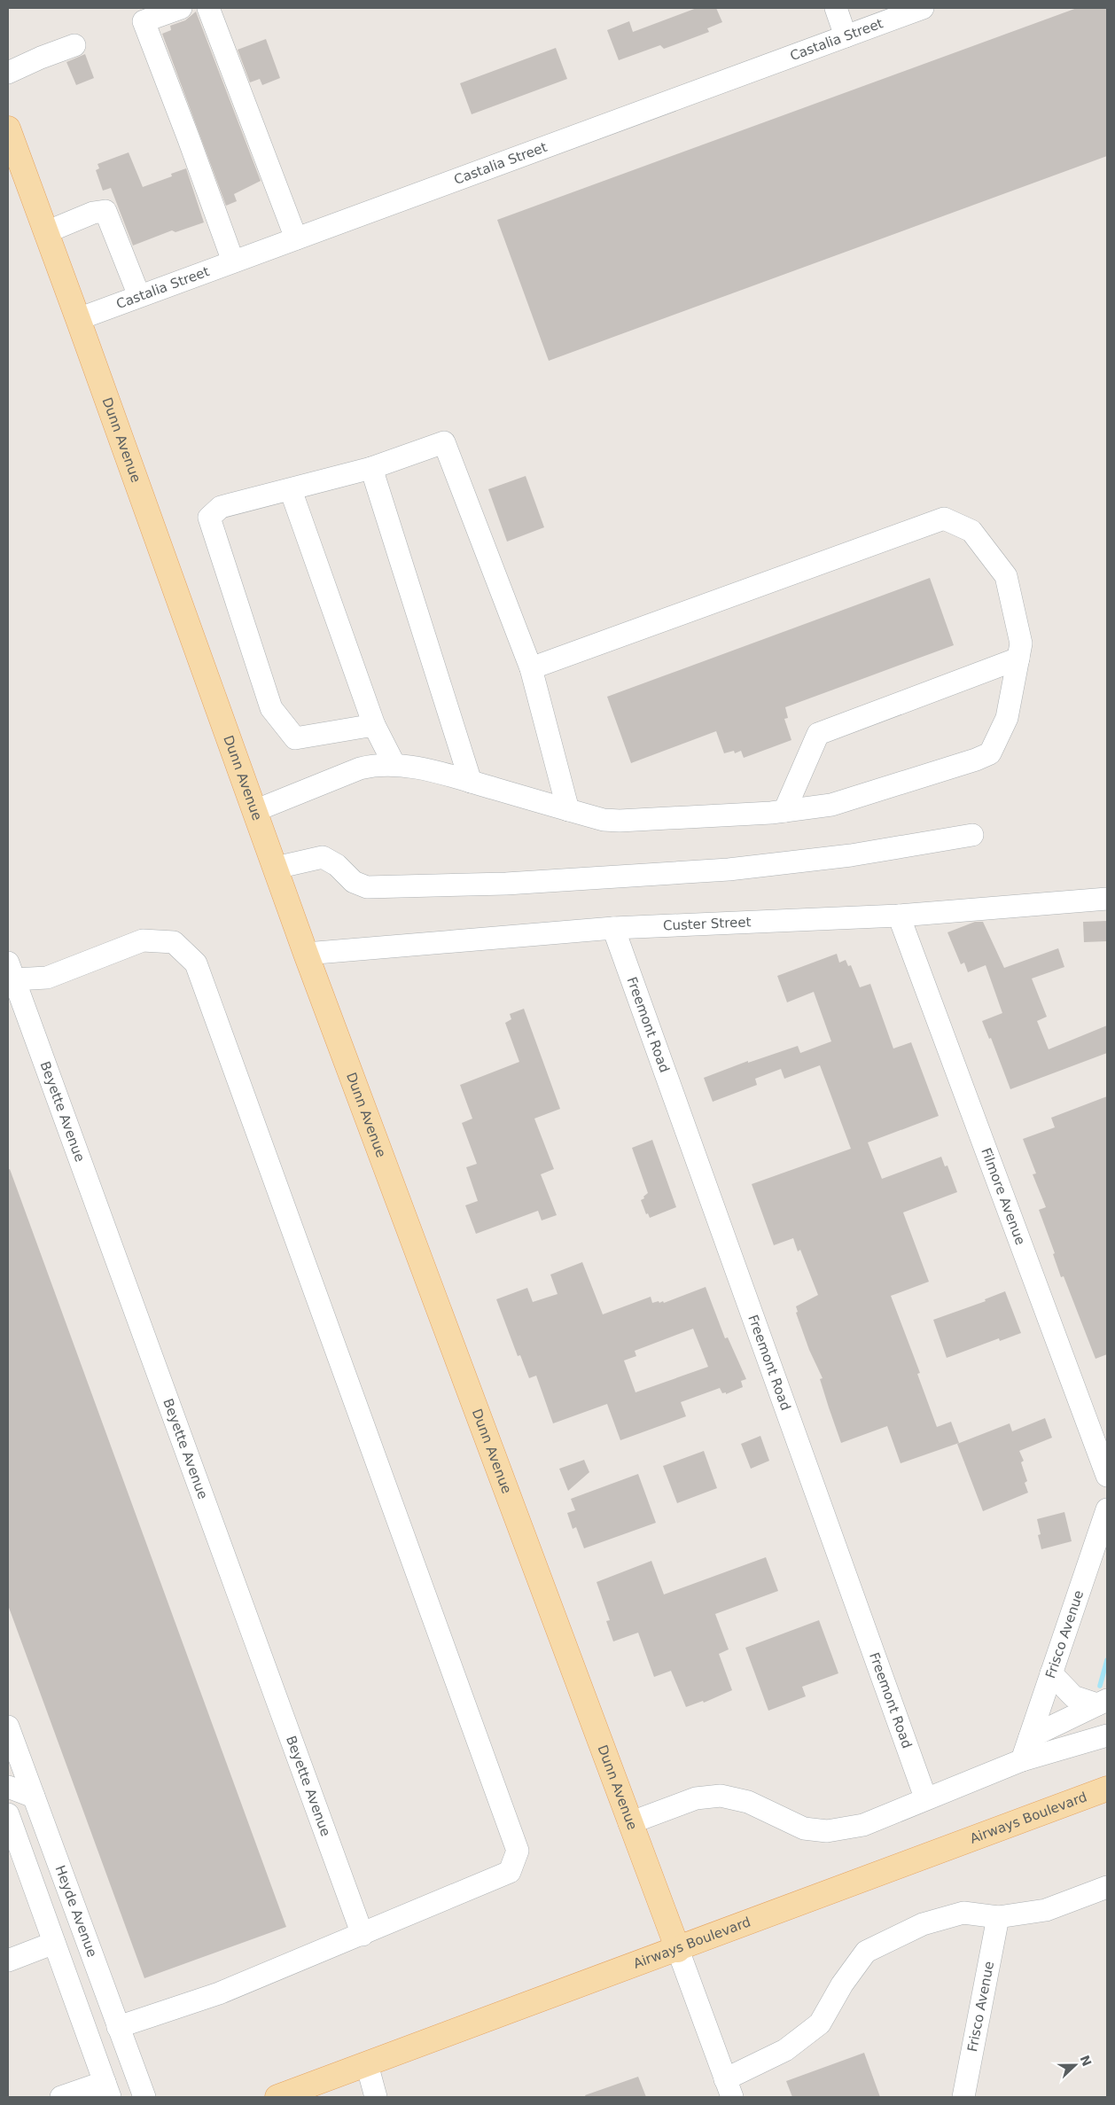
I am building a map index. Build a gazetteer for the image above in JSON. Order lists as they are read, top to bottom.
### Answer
{
  "streets": {
    "main road": ["Dunn Avenue", "Airways Boulevard"],
    "street": [
      "Castalia Street",
      "Custer Street",
      "Freemont Road",
      "Beyette Avenue",
      "Filmore Avenue",
      "Frisco Avenue",
      "Heyde Avenue"
    ]
  },
  "crossings": [
    ["Castalia Street", "Dunn Avenue"],
    ["Dunn Avenue", "Custer Street"],
    ["Dunn Avenue", "Airways Boulevard"],
    ["Custer Street", "Freemont Road"],
    ["Custer Street", "Filmore Avenue"]
  ],
  "north": "right"
}
